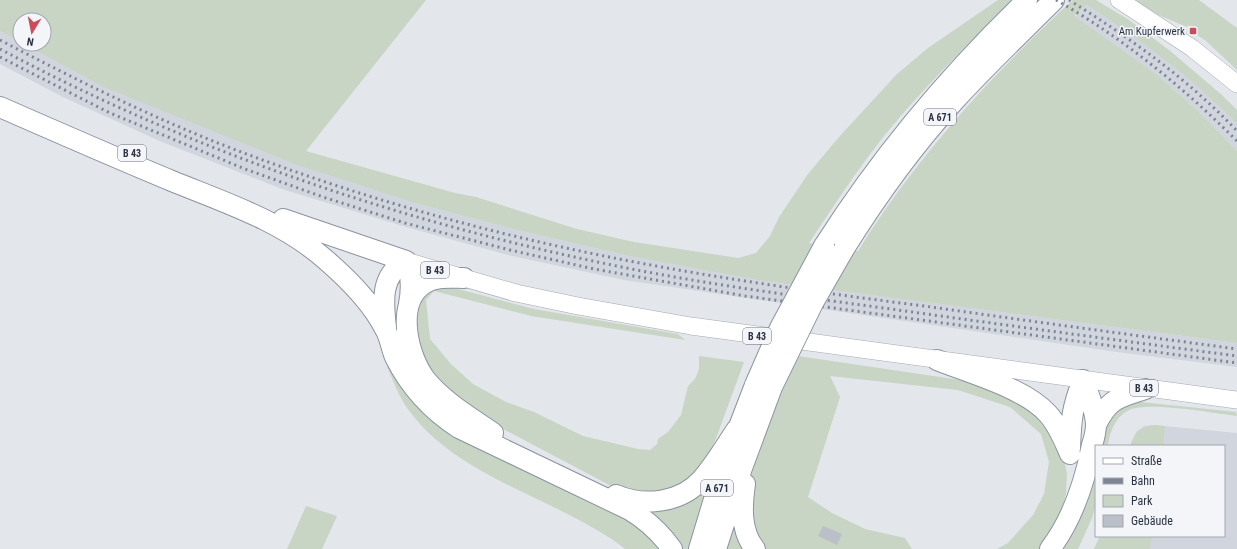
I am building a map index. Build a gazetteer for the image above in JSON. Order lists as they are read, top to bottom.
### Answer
{
  "streets": {
    "highway": ["A 671", "B 43"]
  },
  "places": {
    "transit": ["Am Kupferwerk"]
  },
  "legend": [
    "Straße",
    "Bahn",
    "Park",
    "Gebäude"
  ],
  "north": "bottom"
}
